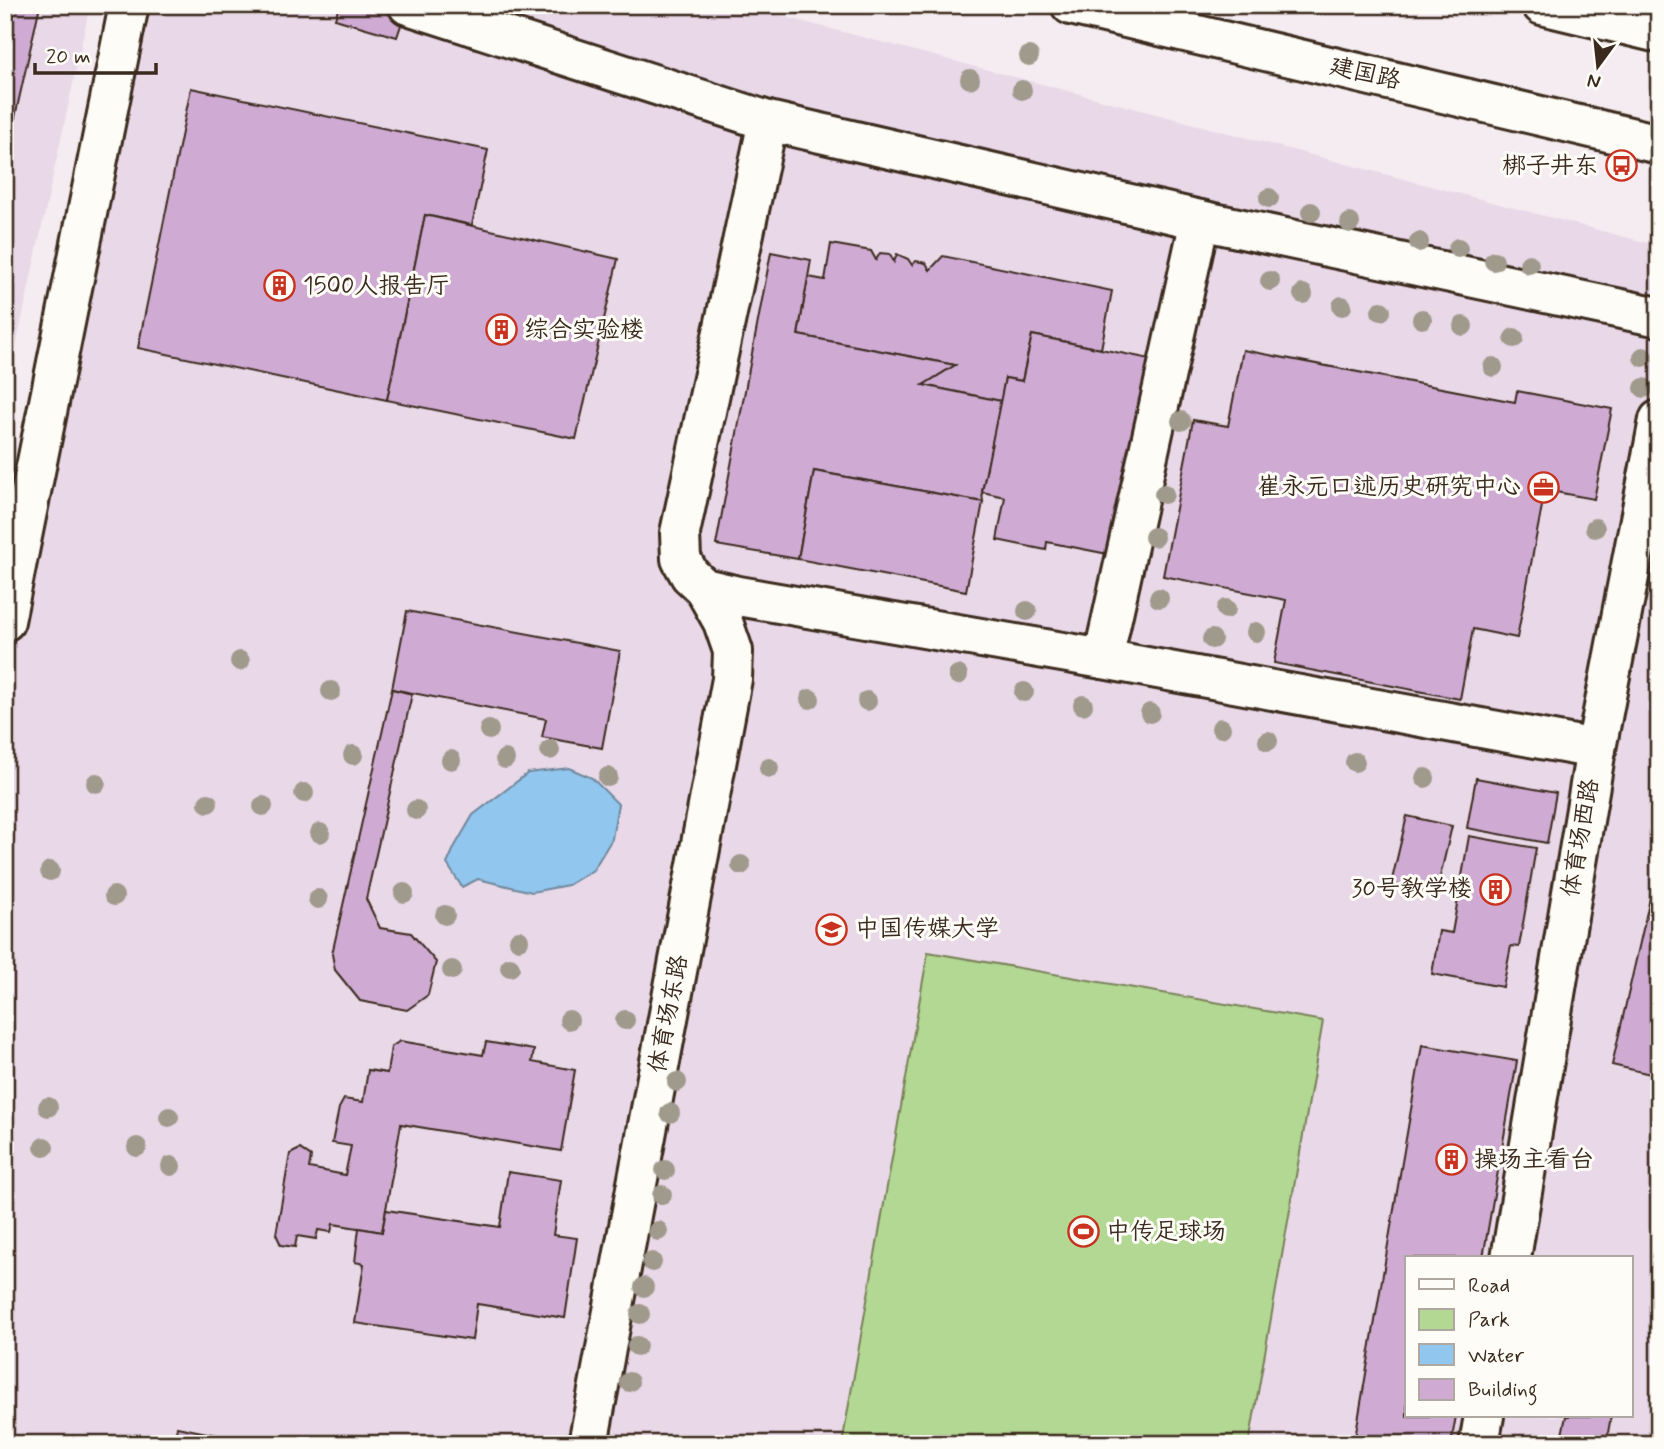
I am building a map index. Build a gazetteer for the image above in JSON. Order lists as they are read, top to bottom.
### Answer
{
  "streets": {
    "main road": ["建国路", "体育场西路", "体育场东路"]
  },
  "places": {
    "bus stop": ["梆子井东"],
    "building": [
      "1500人报告厅",
      "综合实验楼",
      "30号教学楼",
      "操场主看台"
    ],
    "office": ["崔永元口述历史研究中心"],
    "school or university": ["中国传媒大学"],
    "sports": ["中传足球场"]
  },
  "legend": [
    "Road",
    "Park",
    "Water",
    "Building"
  ],
  "scale_bar": "20 m",
  "north": "bottom"
}
